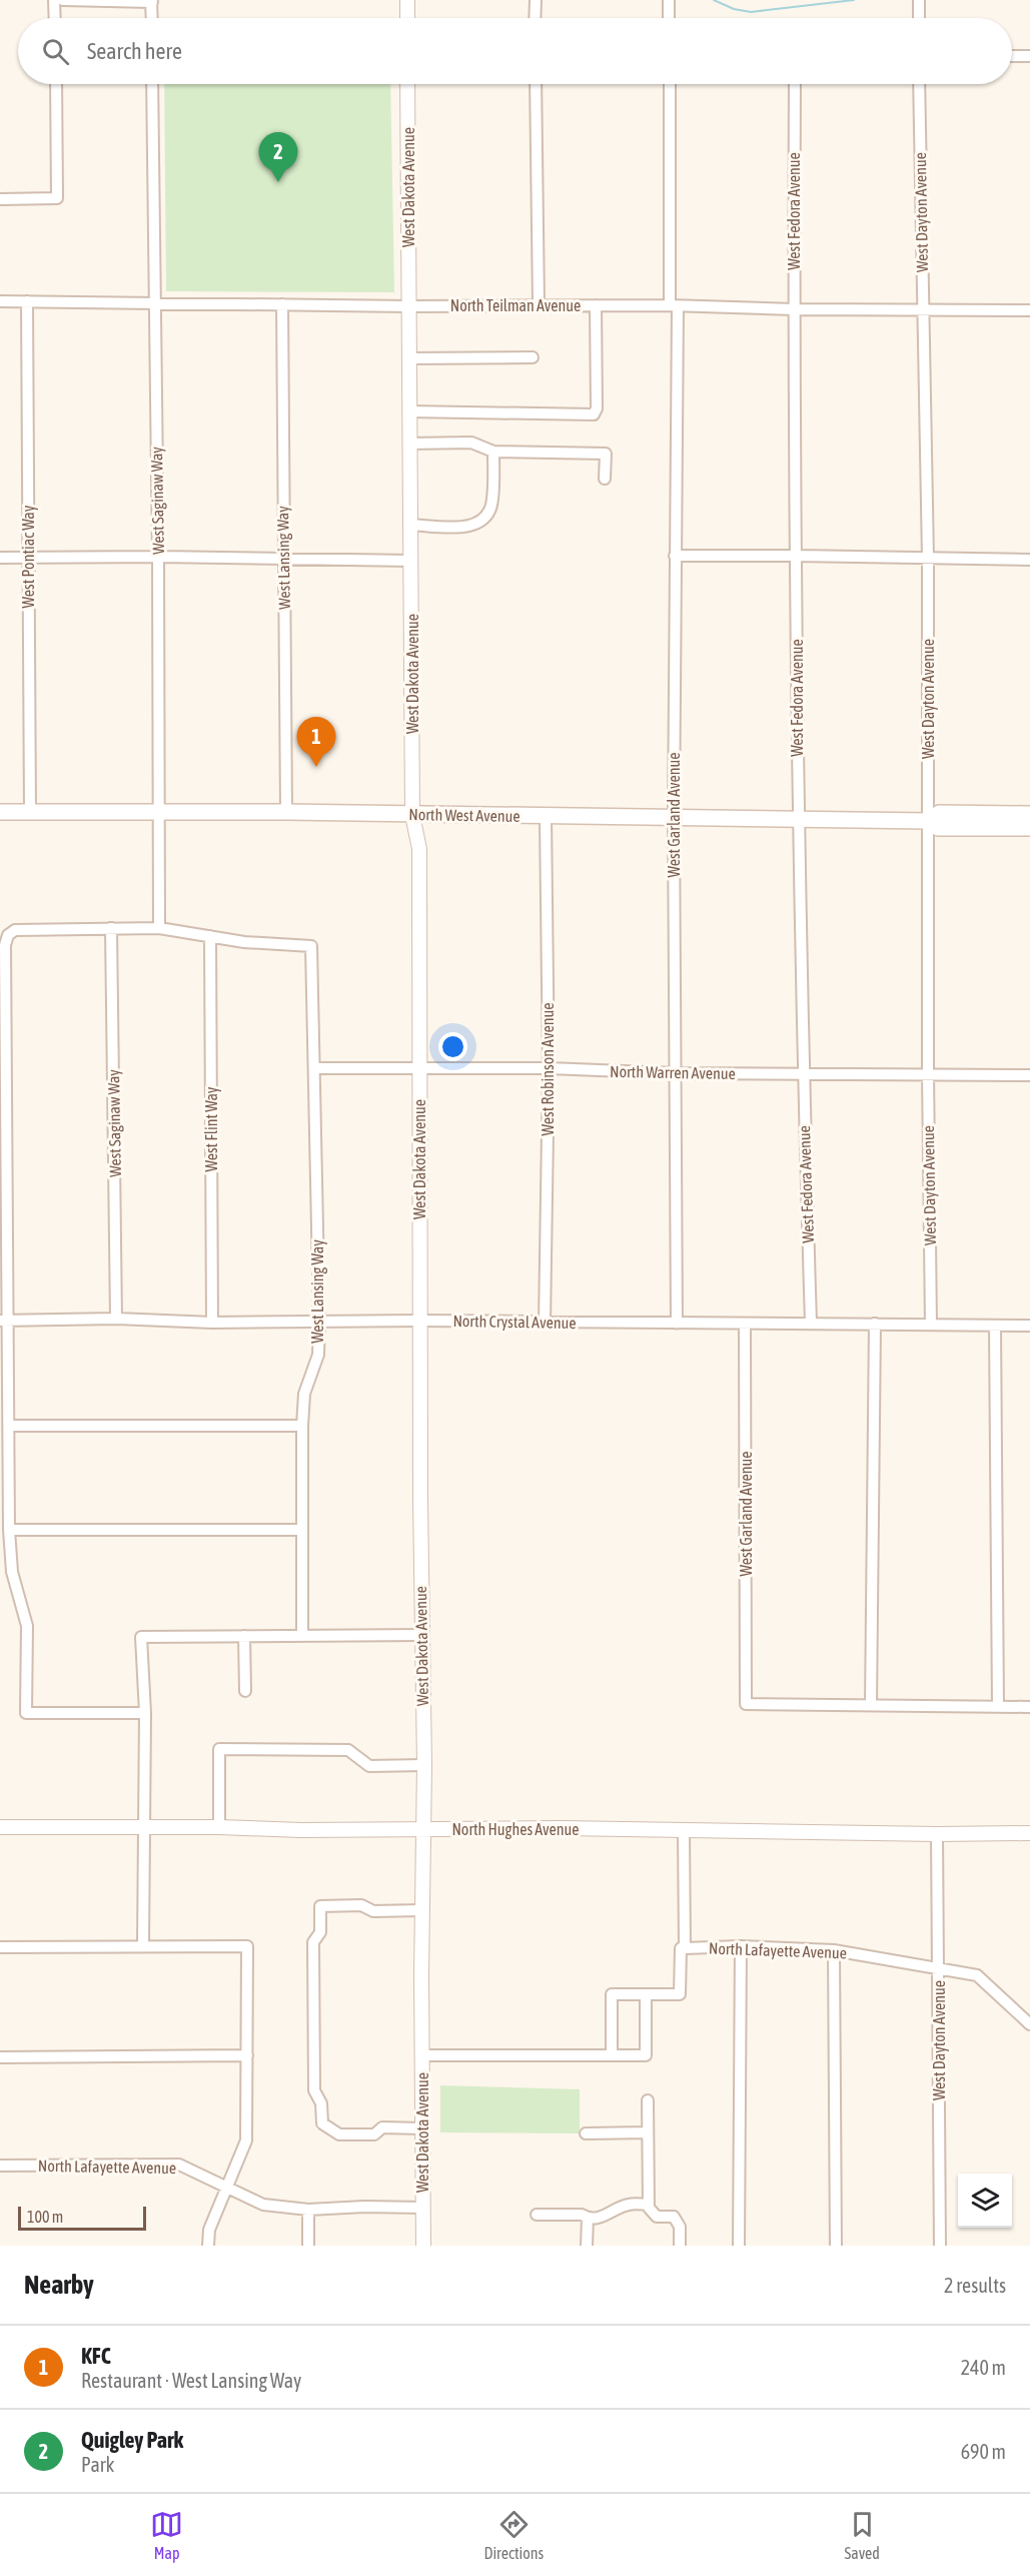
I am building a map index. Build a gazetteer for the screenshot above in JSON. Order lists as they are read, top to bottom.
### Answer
{
  "streets": {
    "main road": ["North West Avenue"],
    "street": [
      "West Dakota Avenue",
      "West Fedora Avenue",
      "West Dayton Avenue",
      "North Teilman Avenue",
      "West Saginaw Way",
      "West Pontiac Way",
      "West Lansing Way",
      "West Garland Avenue",
      "West Robinson Avenue",
      "North Warren Avenue",
      "West Flint Way",
      "North Crystal Avenue",
      "North Hughes Avenue",
      "North Lafayette Avenue"
    ]
  },
  "crossings": [
    ["West Dakota Avenue", "North Teilman Avenue"],
    ["West Dakota Avenue", "North West Avenue"],
    ["West Dakota Avenue", "North Warren Avenue"],
    ["West Dakota Avenue", "North Crystal Avenue"],
    ["West Dakota Avenue", "North Hughes Avenue"],
    ["West Dakota Avenue", "North Lafayette Avenue"],
    ["West Fedora Avenue", "North Teilman Avenue"],
    ["West Fedora Avenue", "North West Avenue"],
    ["West Fedora Avenue", "North Warren Avenue"],
    ["West Fedora Avenue", "North Crystal Avenue"],
    ["West Dayton Avenue", "North Teilman Avenue"],
    ["West Dayton Avenue", "North West Avenue"],
    ["West Dayton Avenue", "North Warren Avenue"],
    ["West Dayton Avenue", "North Crystal Avenue"],
    ["West Dayton Avenue", "North Hughes Avenue"],
    ["West Dayton Avenue", "North Lafayette Avenue"],
    ["North Teilman Avenue", "West Saginaw Way"],
    ["North Teilman Avenue", "West Pontiac Way"],
    ["North Teilman Avenue", "West Lansing Way"],
    ["North Teilman Avenue", "West Garland Avenue"],
    ["West Saginaw Way", "North West Avenue"],
    ["West Saginaw Way", "North Crystal Avenue"],
    ["West Pontiac Way", "North West Avenue"],
    ["West Lansing Way", "North West Avenue"],
    ["West Lansing Way", "North Warren Avenue"],
    ["West Lansing Way", "West Flint Way"],
    ["West Lansing Way", "North Crystal Avenue"],
    ["North West Avenue", "West Garland Avenue"],
    ["North West Avenue", "West Robinson Avenue"],
    ["West Garland Avenue", "North Warren Avenue"],
    ["West Garland Avenue", "North Crystal Avenue"],
    ["West Robinson Avenue", "North Warren Avenue"],
    ["West Robinson Avenue", "North Crystal Avenue"],
    ["West Flint Way", "North Crystal Avenue"]
  ],
  "scale_bar": "100 m",
  "page": {
    "search": "Search here",
    "pins": ["2", "1"],
    "scale": "100 m",
    "heading": ["Nearby", "2 results"],
    "list": [
      {
        "mark": "1",
        "name": "KFC",
        "note": "Restaurant · West Lansing Way",
        "value": "240 m"
      },
      {
        "mark": "2",
        "name": "Quigley Park",
        "note": "Park",
        "value": "690 m"
      }
    ],
    "nav": ["Map", "Directions", "Saved"]
  }
}
